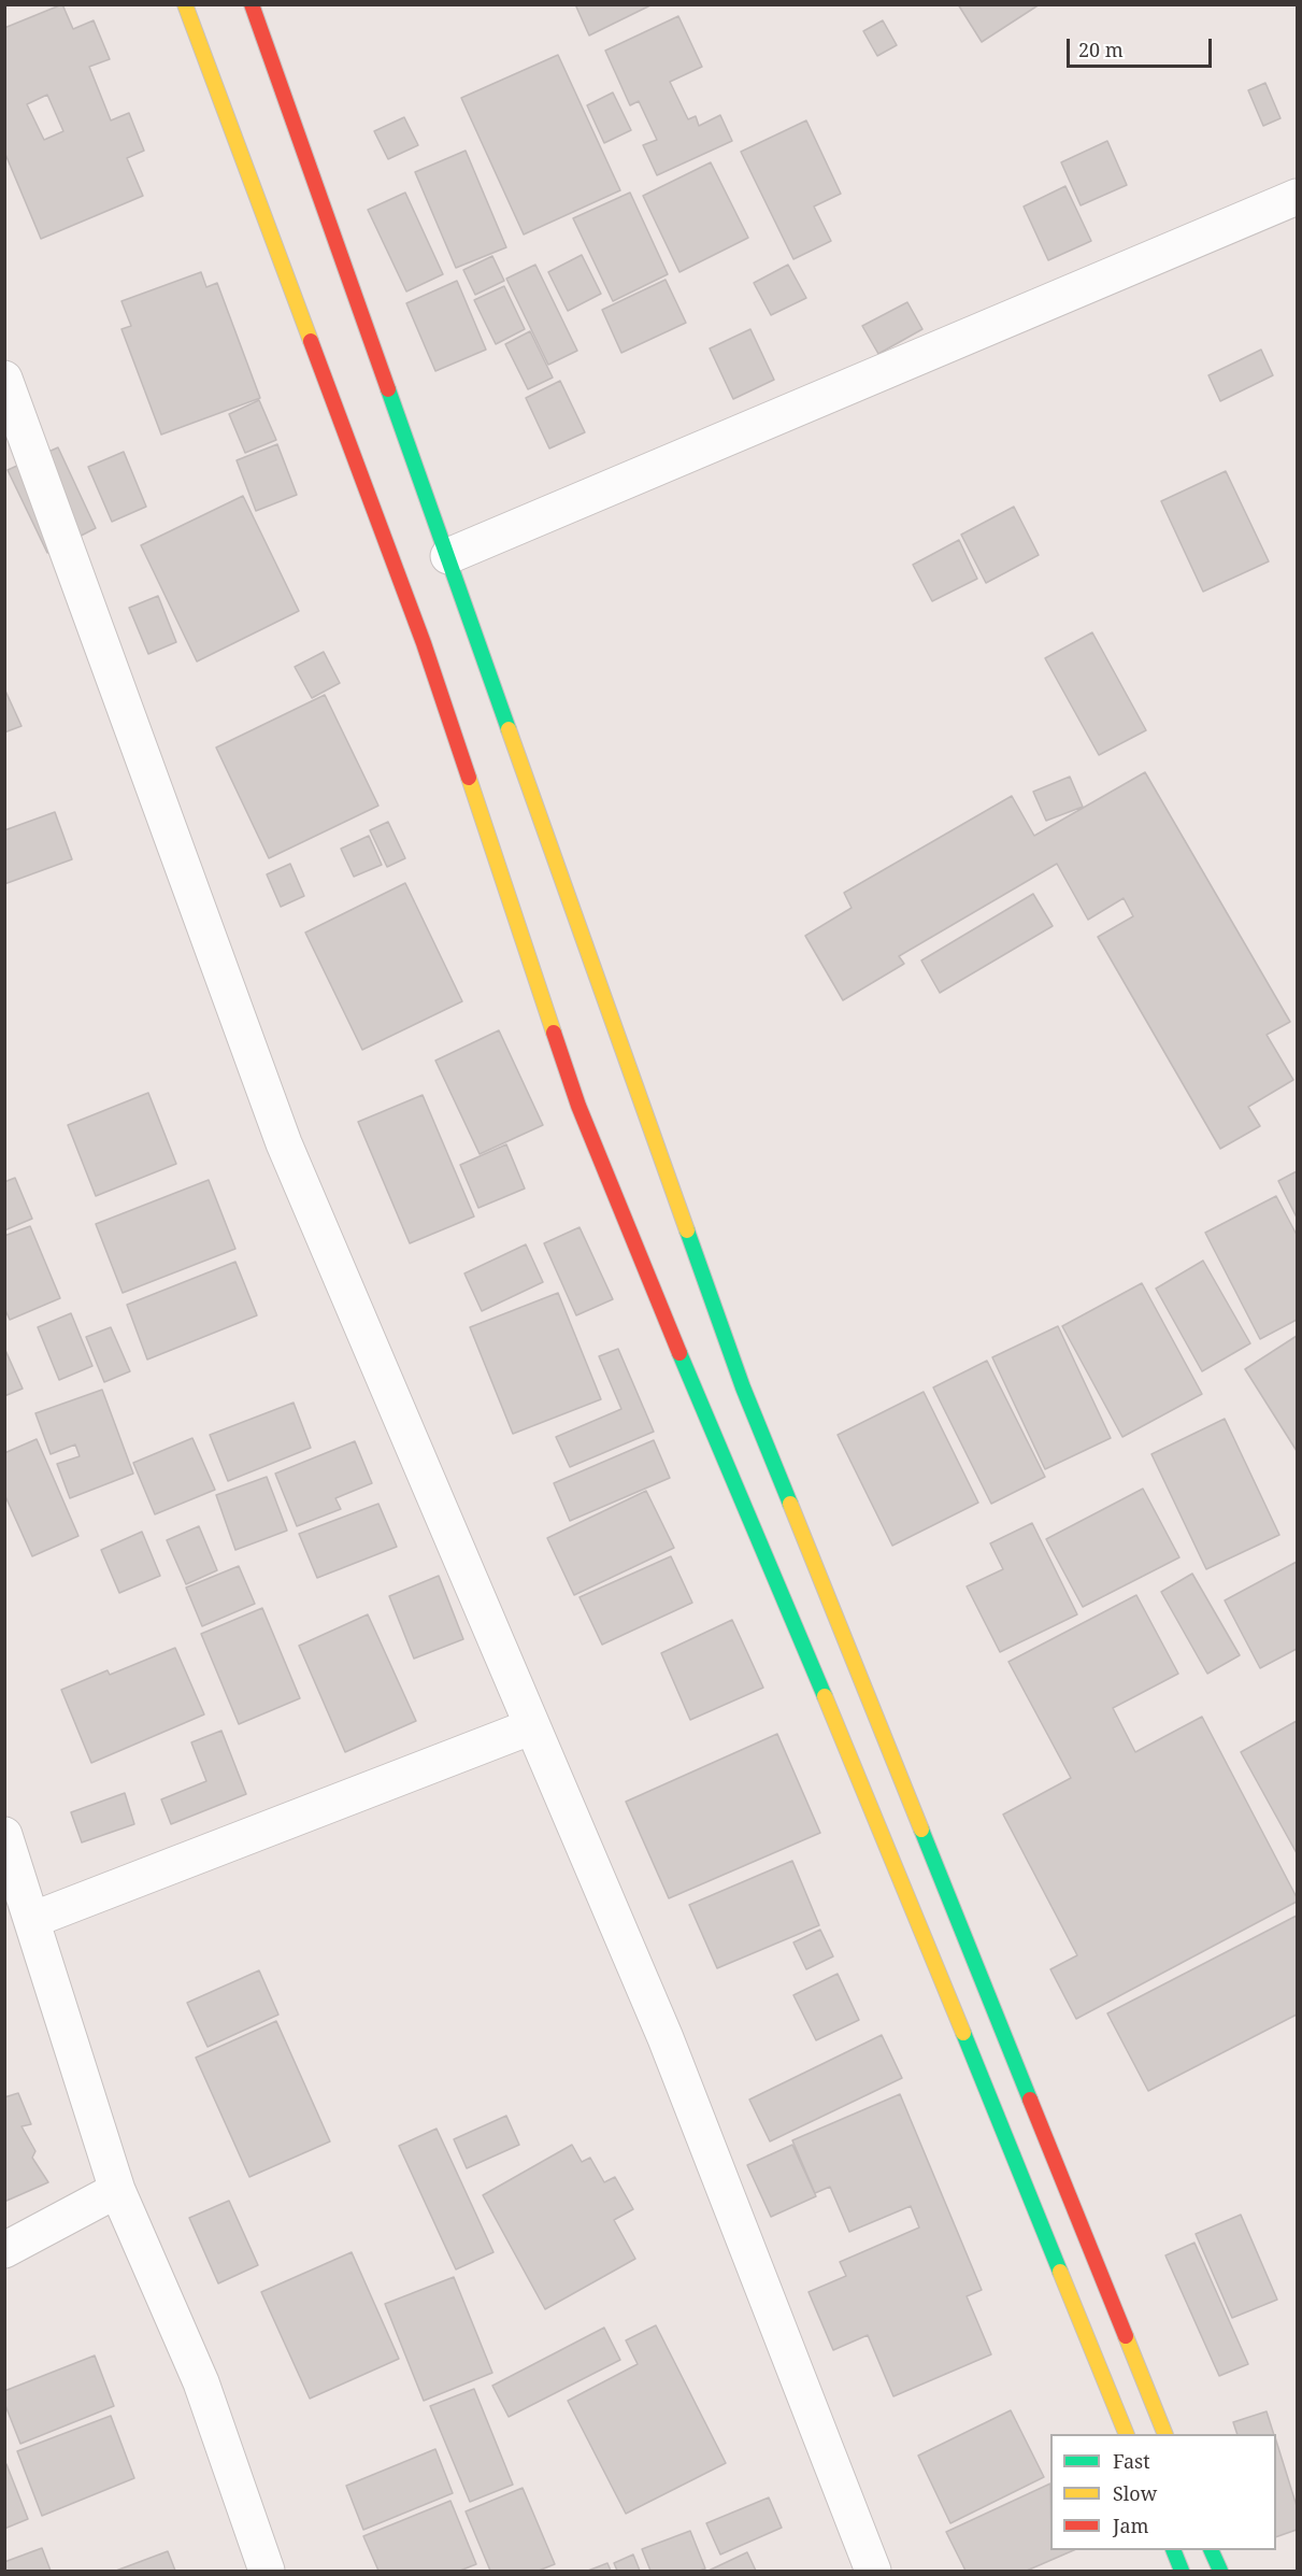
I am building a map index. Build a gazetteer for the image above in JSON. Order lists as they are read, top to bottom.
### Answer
{
  "legend": ["Fast", "Slow", "Jam"],
  "scale_bar": "20 m"
}
